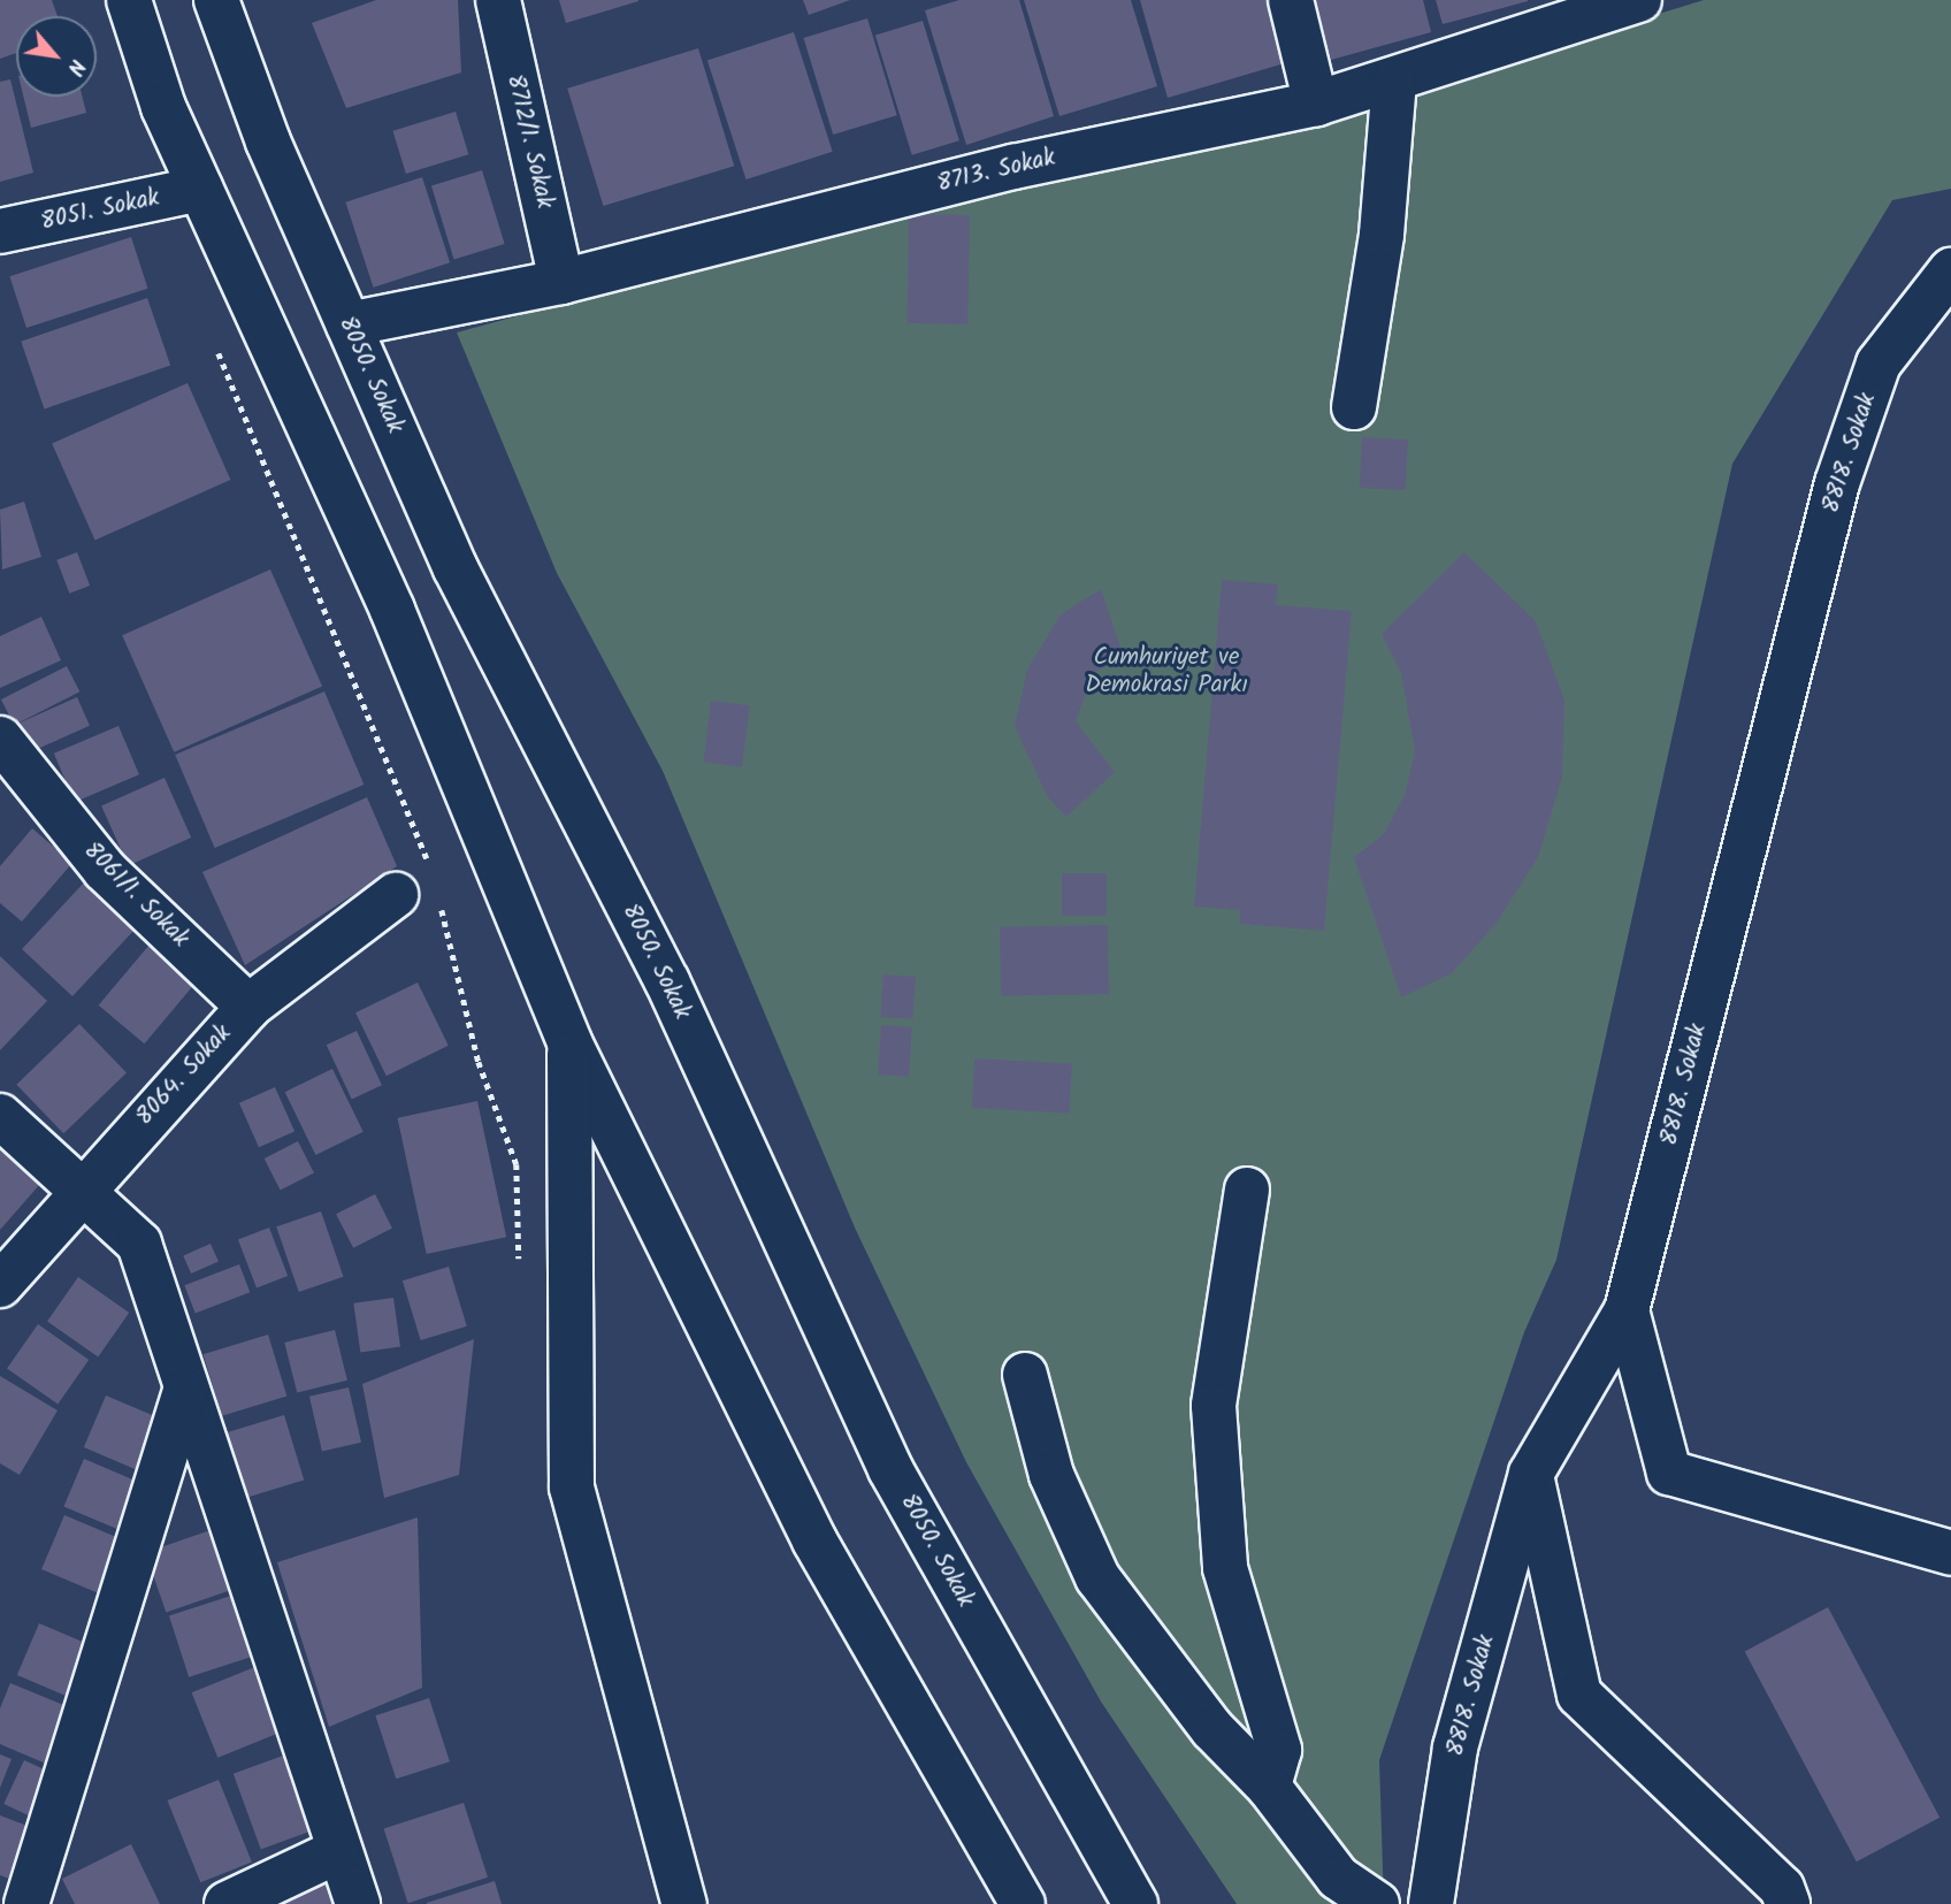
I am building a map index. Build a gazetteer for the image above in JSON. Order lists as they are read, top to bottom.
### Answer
{
  "streets": {
    "street": [
      "8712/1. Sokak",
      "8713. Sokak",
      "8051. Sokak",
      "8050. Sokak",
      "8818. Sokak",
      "8061/1. Sokak",
      "8064. Sokak"
    ]
  },
  "crossings": [
    ["8712/1. Sokak", "8713. Sokak"],
    ["8713. Sokak", "8050. Sokak"],
    ["8061/1. Sokak", "8064. Sokak"]
  ],
  "parks": ["Cumhuriyet ve Demokrasi Parkı"],
  "north": "bottom right"
}
